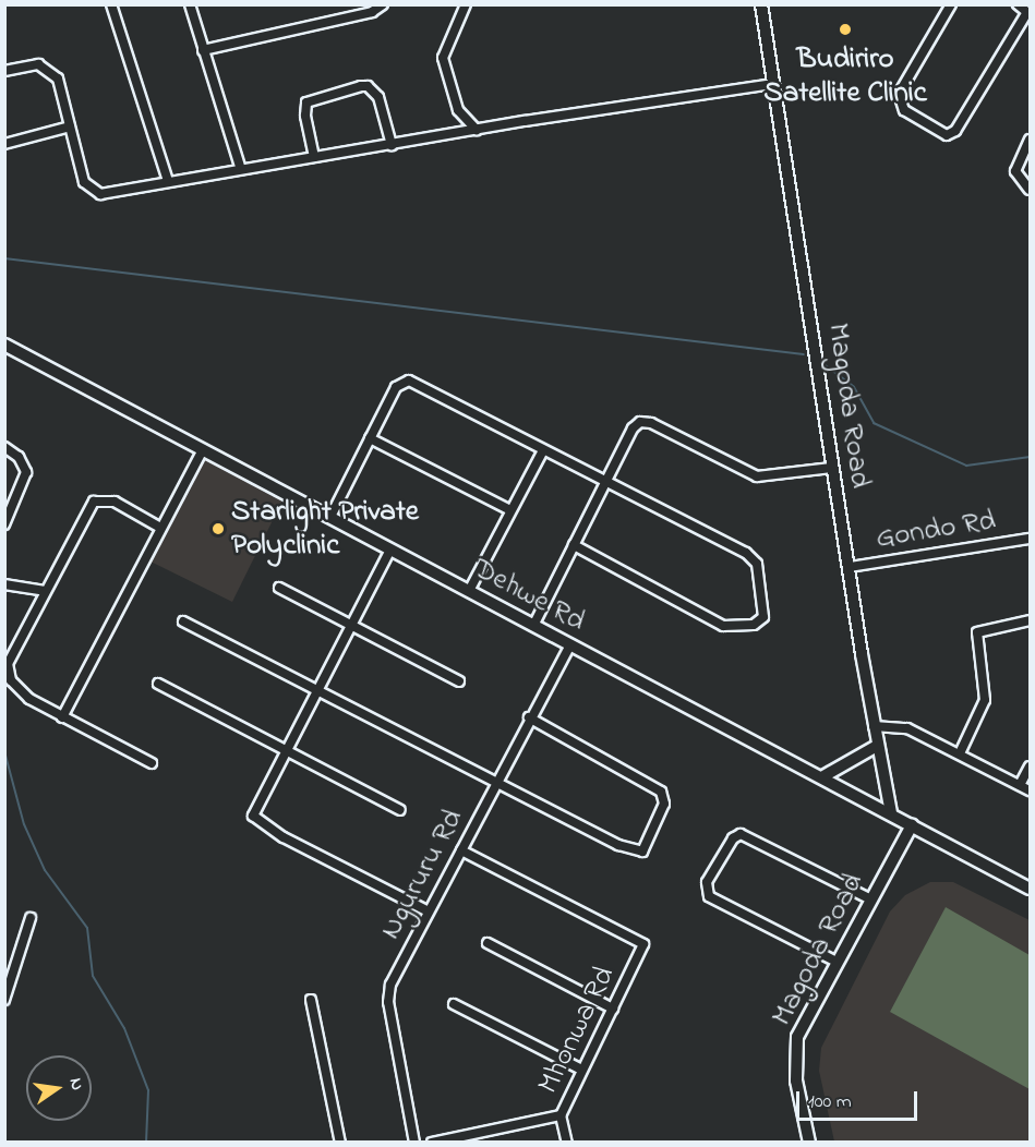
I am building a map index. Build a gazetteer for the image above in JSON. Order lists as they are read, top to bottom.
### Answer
{
  "streets": {
    "street": [
      "Magoda Road",
      "Gondo Rd",
      "Dehwe Rd",
      "Ngururu Rd",
      "Mhonwa Rd"
    ]
  },
  "crossings": [
    ["Magoda Road", "Gondo Rd"],
    ["Magoda Road", "Dehwe Rd"],
    ["Dehwe Rd", "Ngururu Rd"],
    ["Ngururu Rd", "Mhonwa Rd"]
  ],
  "places": ["Budiriro Satellite Clinic", "Starlight Private Polyclinic"],
  "scale_bar": "100 m",
  "north": "right"
}
